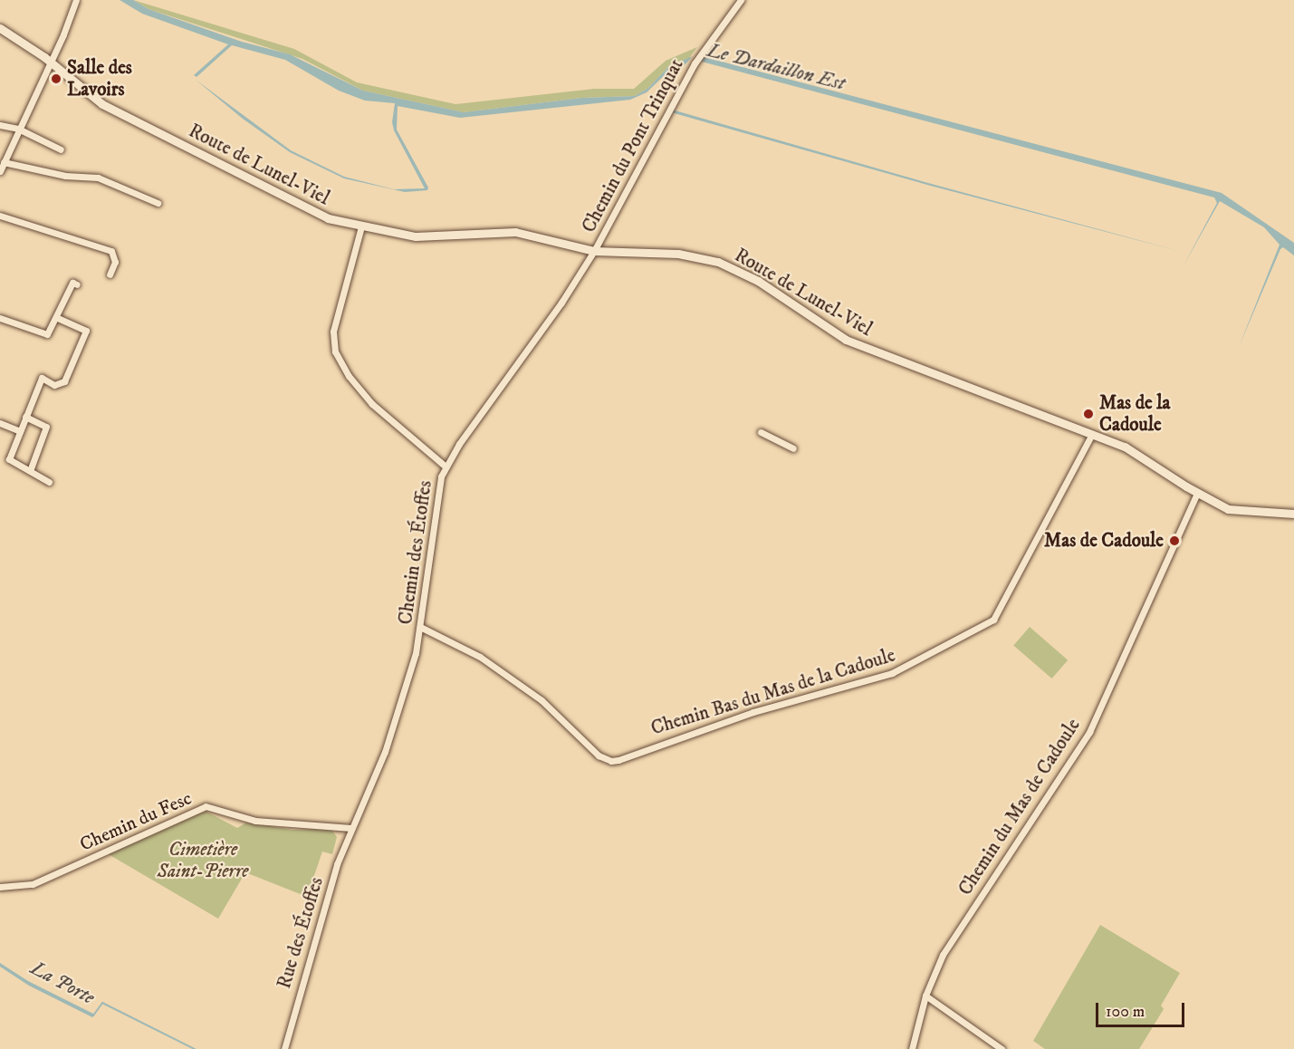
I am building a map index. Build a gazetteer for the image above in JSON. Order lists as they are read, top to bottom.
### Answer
{
  "streets": {
    "street": [
      "Chemin du Pont Trinquat",
      "Route de Lunel-Viel",
      "Chemin des Étoffes",
      "Chemin Bas du Mas de la Cadoule",
      "Chemin du Mas de Cadoule",
      "Chemin du Fesc",
      "Rue des Étoffes"
    ]
  },
  "crossings": [
    ["Chemin du Pont Trinquat", "Route de Lunel-Viel"],
    ["Chemin du Pont Trinquat", "Chemin des Étoffes"],
    ["Route de Lunel-Viel", "Chemin des Étoffes"],
    ["Route de Lunel-Viel", "Chemin Bas du Mas de la Cadoule"],
    ["Route de Lunel-Viel", "Chemin du Mas de Cadoule"],
    ["Chemin des Étoffes", "Chemin Bas du Mas de la Cadoule"],
    ["Chemin des Étoffes", "Chemin du Fesc"],
    ["Chemin des Étoffes", "Rue des Étoffes"],
    ["Chemin du Fesc", "Rue des Étoffes"]
  ],
  "water": ["Le Dardaillon Est", "La Porte"],
  "parks": ["Cimetière Saint-Pierre"],
  "places": ["Salle des Lavoirs", "Mas de la Cadoule", "Mas de Cadoule"],
  "scale_bar": "100 m"
}
